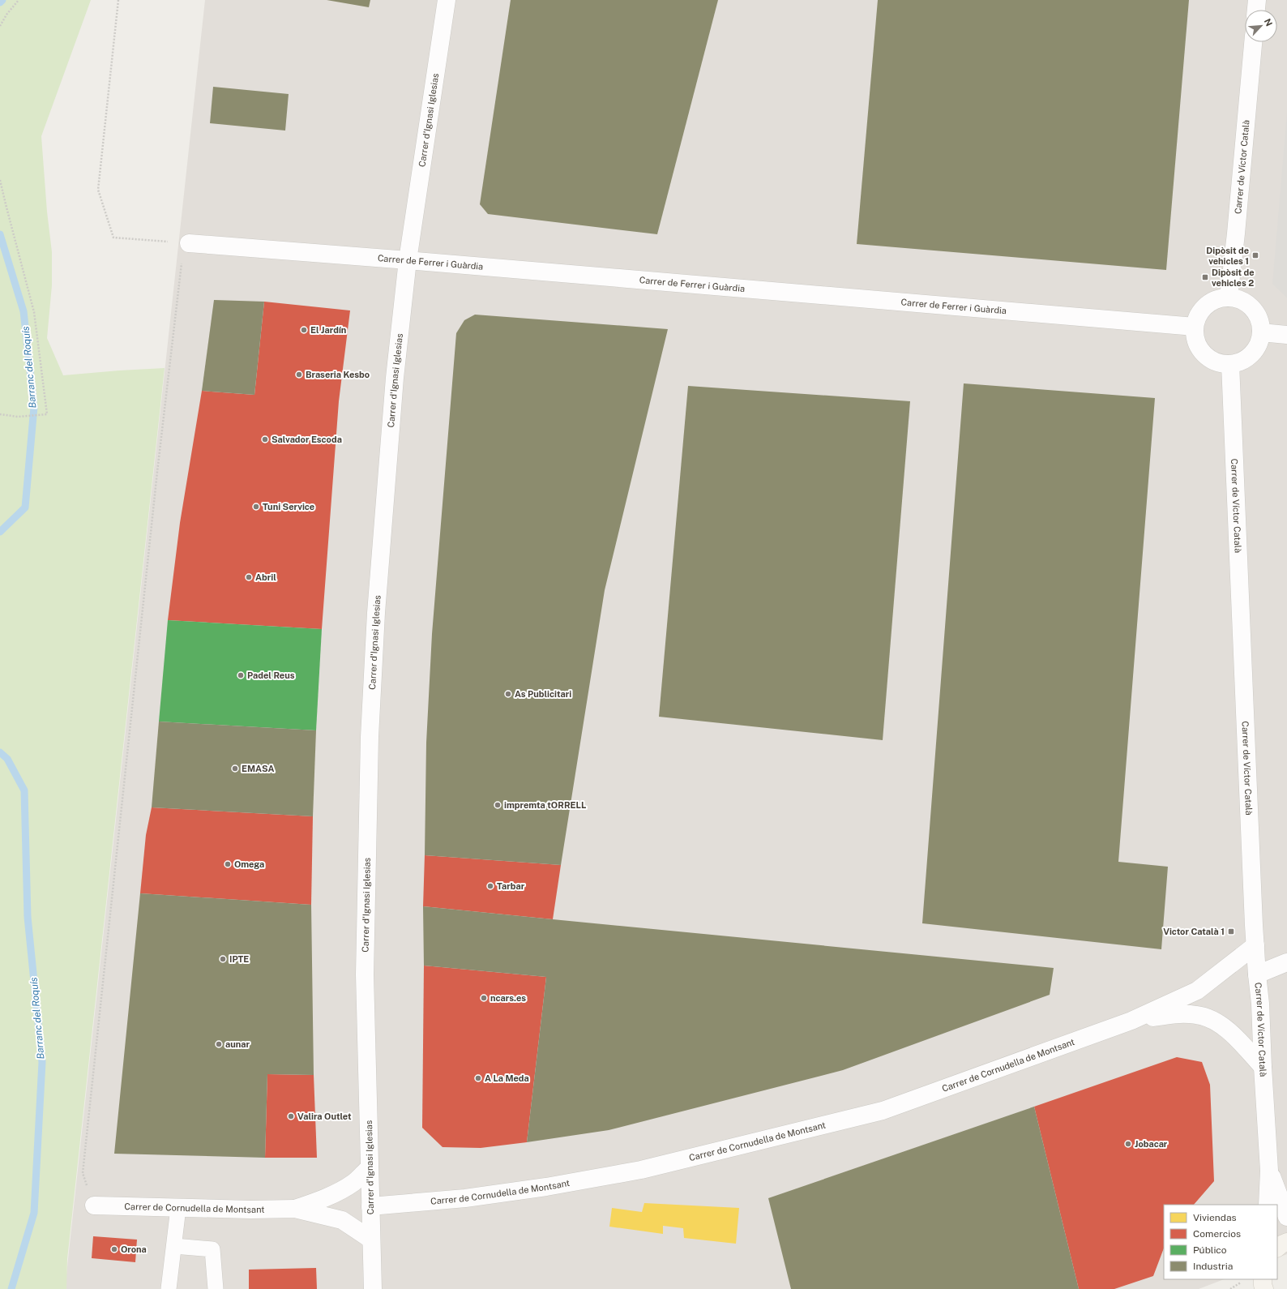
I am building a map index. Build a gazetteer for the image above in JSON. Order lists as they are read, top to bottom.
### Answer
{
  "streets": {
    "street": [
      "Carrer d'Ignasi Iglesias",
      "Carrer de Víctor Català",
      "Carrer de Ferrer i Guàrdia",
      "Carrer de Cornudella de Montsant"
    ]
  },
  "crossings": [
    ["Carrer d'Ignasi Iglesias", "Carrer de Ferrer i Guàrdia"],
    ["Carrer d'Ignasi Iglesias", "Carrer de Cornudella de Montsant"],
    ["Carrer de Víctor Català", "Carrer de Ferrer i Guàrdia"],
    ["Carrer de Víctor Català", "Carrer de Cornudella de Montsant"]
  ],
  "water": ["Barranc del Roquís"],
  "places": {
    "transit": ["Dipòsit de vehicles 1", "Dipòsit de vehicles 2", "Victor Català 1"],
    "other": [
      "El Jardín",
      "Braseria Kesbo",
      "Salvador Escoda",
      "Tuni Service",
      "Abril",
      "Padel Reus",
      "As Publicitari",
      "EMASA",
      "impremta tORRELL",
      "Omega",
      "Tarbar",
      "IPTE",
      "ncars.es",
      "aunar",
      "A La Meda",
      "Valira Outlet",
      "Jobacar",
      "Orona"
    ]
  },
  "legend": [
    "Viviendas",
    "Comercios",
    "Público",
    "Industria"
  ],
  "north": "top right"
}
